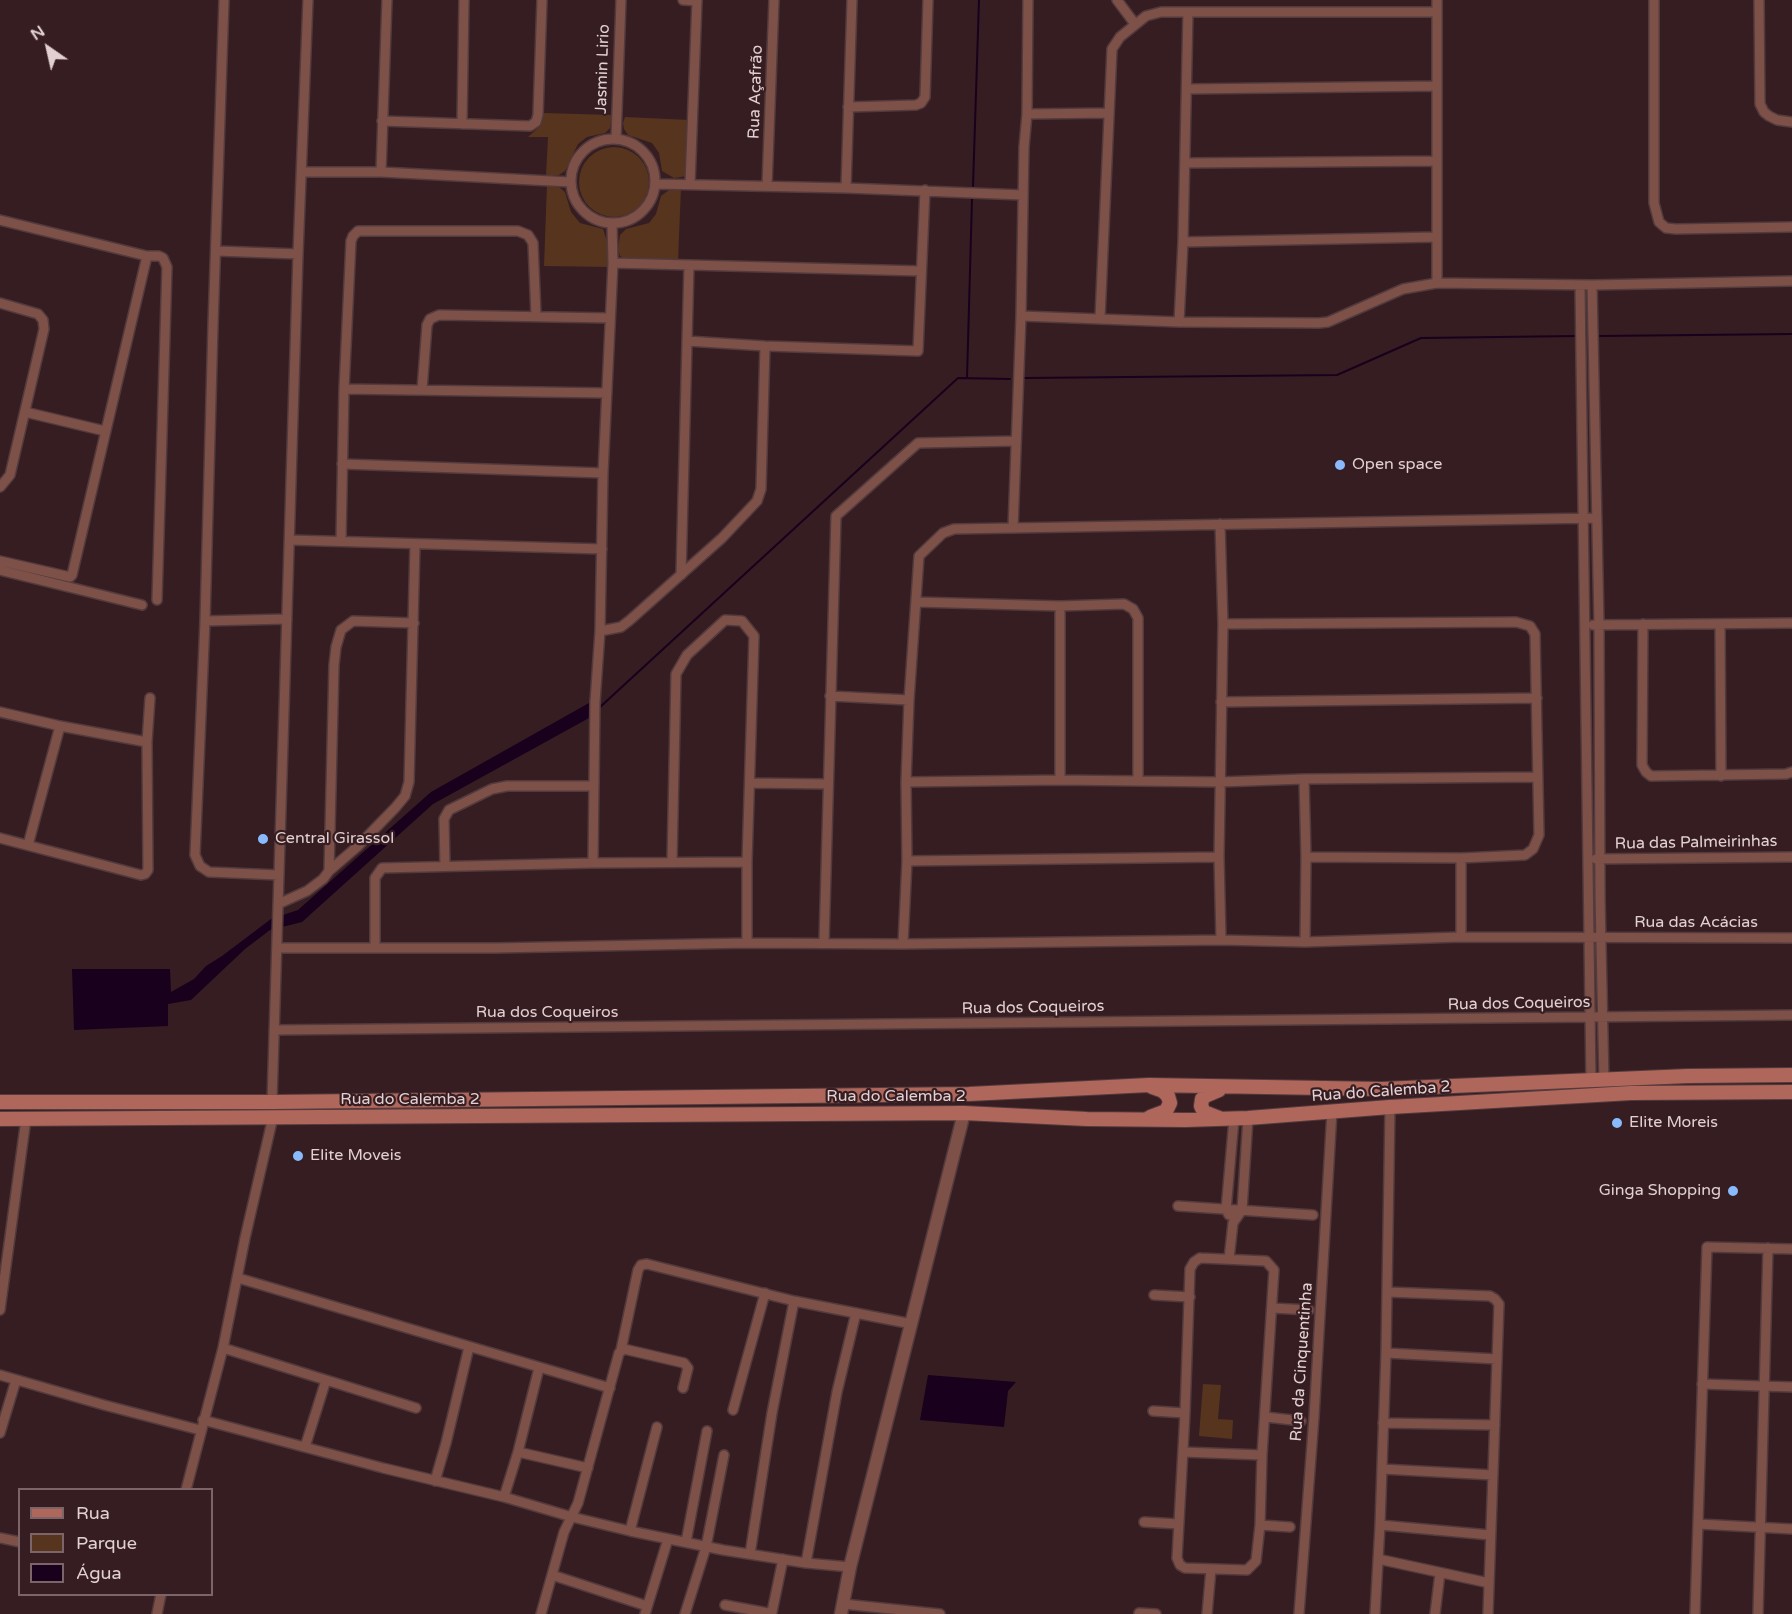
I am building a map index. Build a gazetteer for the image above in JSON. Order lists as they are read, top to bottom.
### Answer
{
  "streets": {
    "main road": ["Rua do Calemba 2"],
    "street": [
      "Jasmin Lirio",
      "Rua Açafrão",
      "Rua das Palmeirinhas",
      "Rua das Acácias",
      "Rua dos Coqueiros",
      "Rua da Cinquentinha"
    ]
  },
  "crossings": [
    ["Rua do Calemba 2", "Rua da Cinquentinha"]
  ],
  "places": [
    "Open space",
    "Central Girassol",
    "Elite Moreis",
    "Elite Moveis",
    "Ginga Shopping"
  ],
  "legend": ["Rua", "Parque", "Água"],
  "north": "top left"
}
